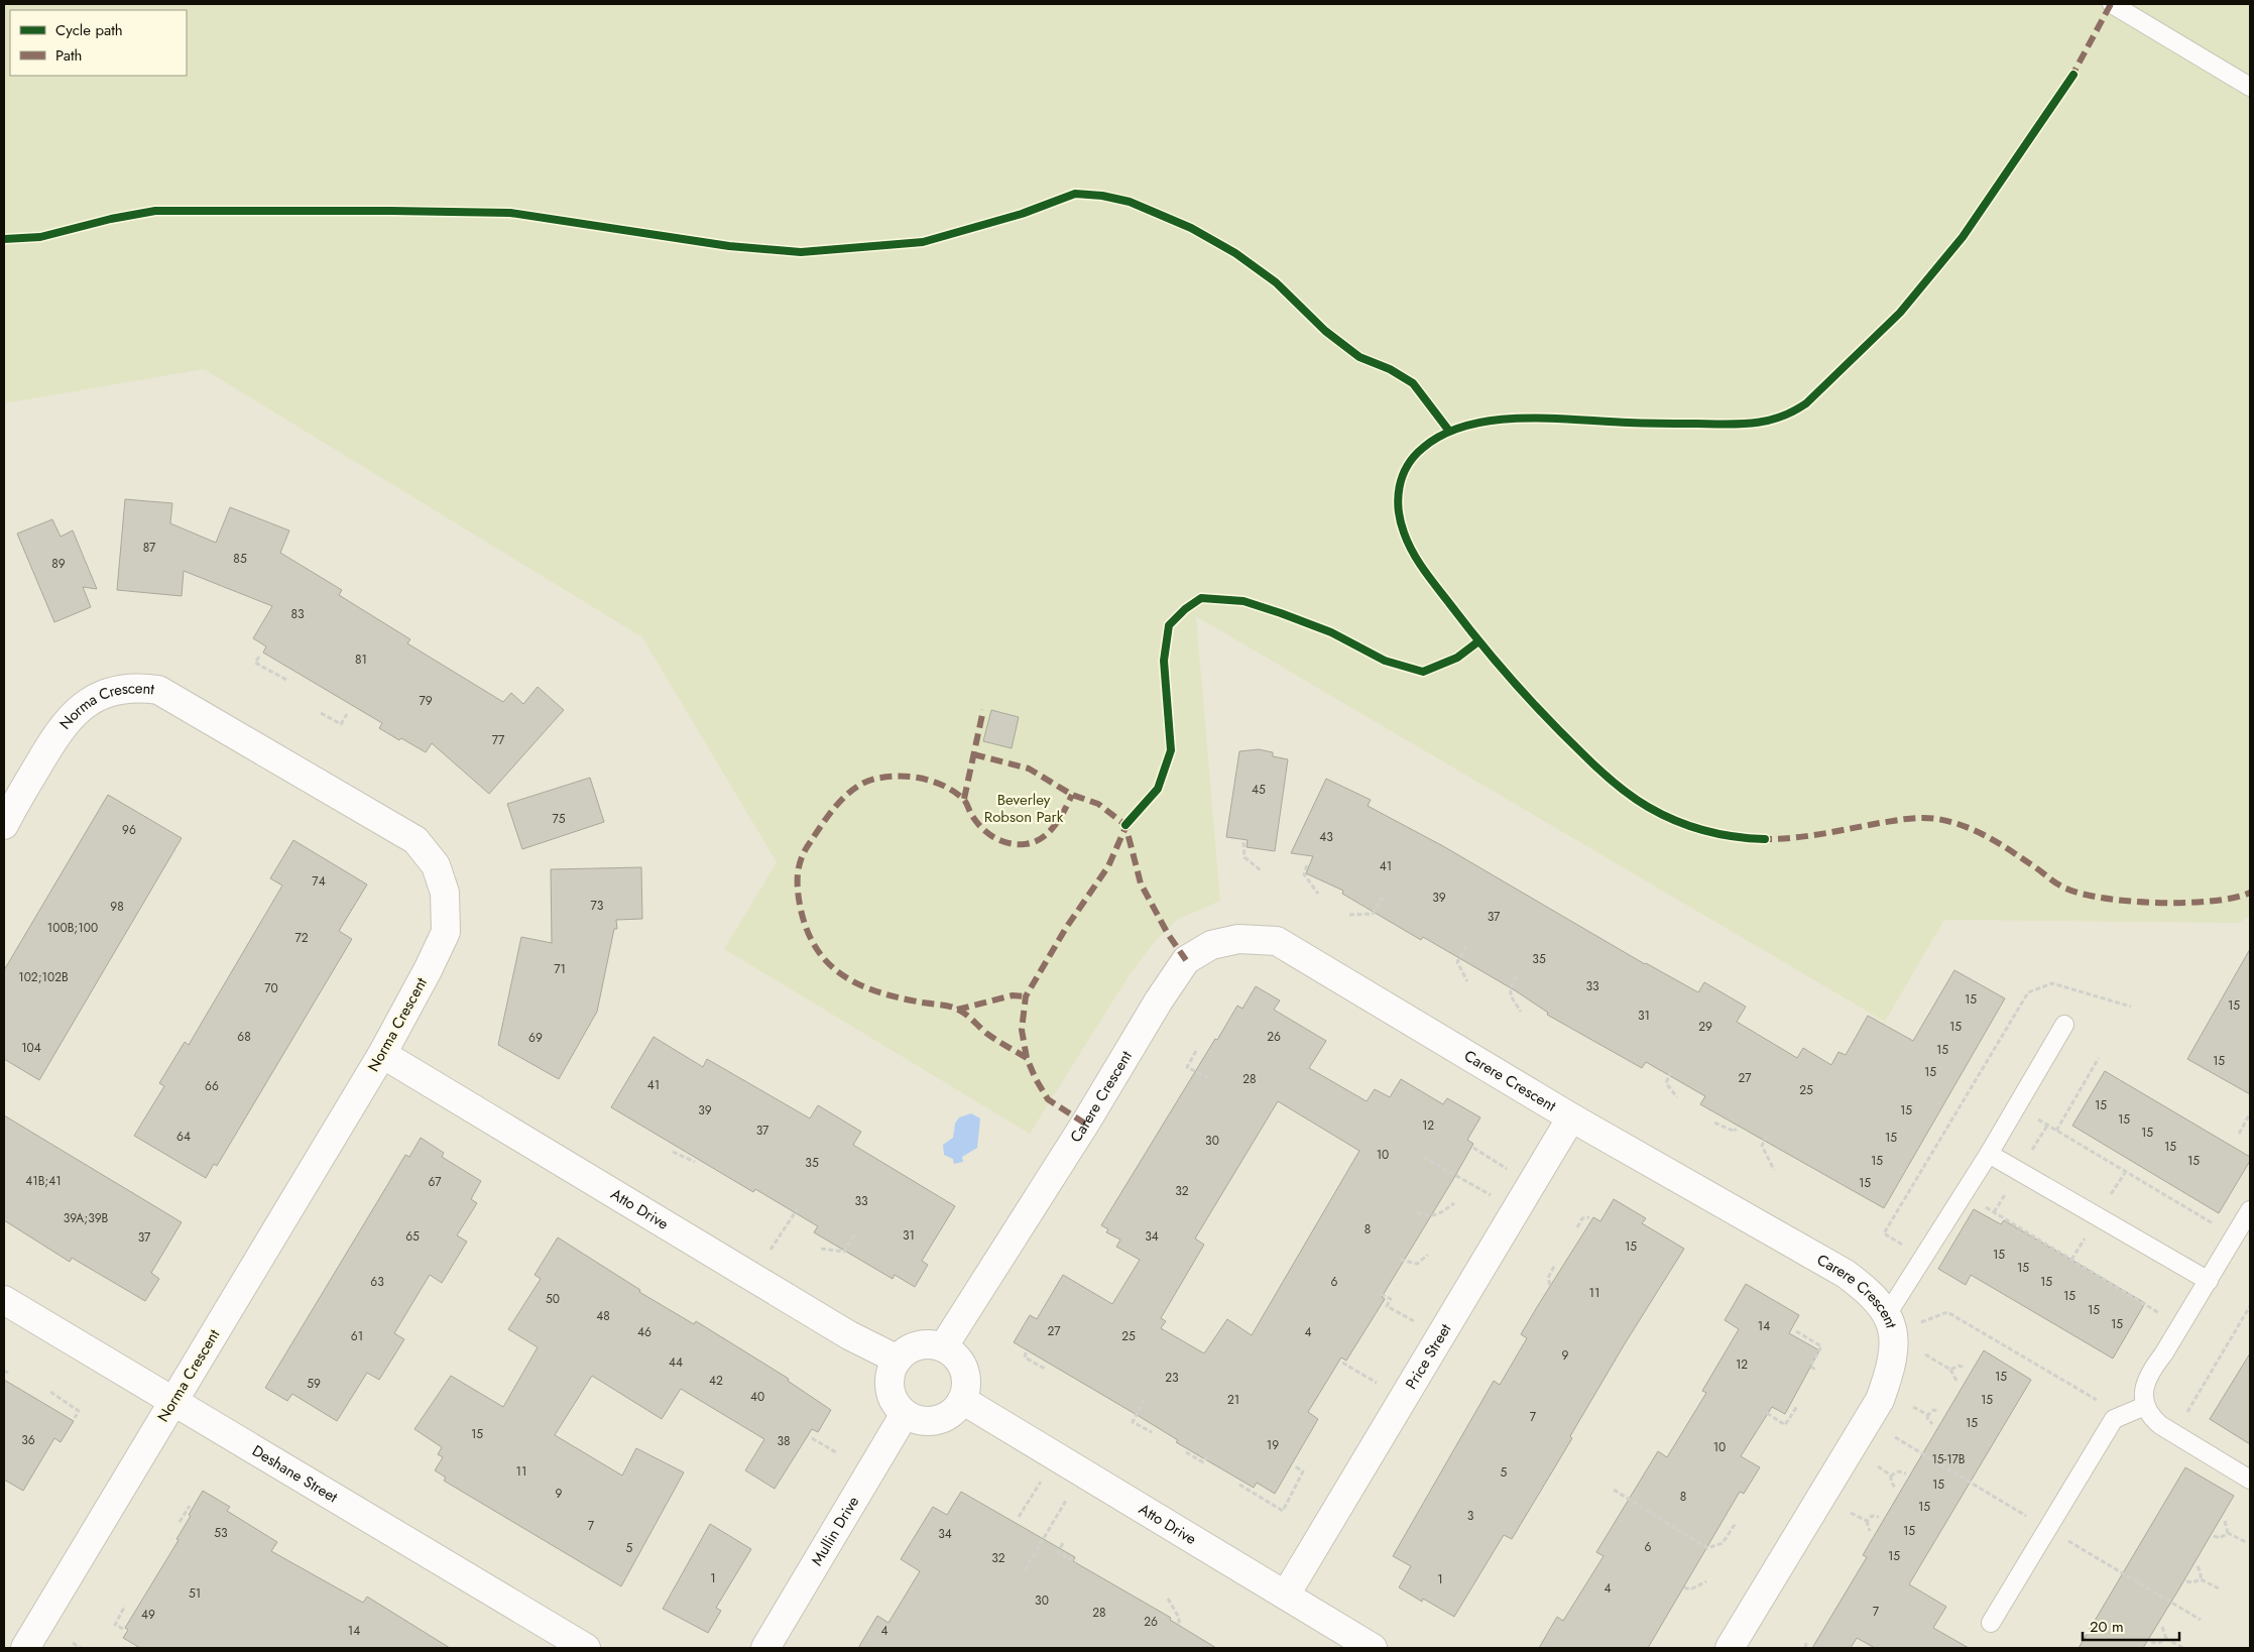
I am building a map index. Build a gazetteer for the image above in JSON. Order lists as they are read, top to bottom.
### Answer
{
  "streets": {
    "street": [
      "Norma Crescent",
      "Carere Crescent",
      "Atto Drive",
      "Price Street",
      "Deshane Street",
      "Mullin Drive"
    ]
  },
  "crossings": [
    ["Norma Crescent", "Atto Drive"],
    ["Norma Crescent", "Deshane Street"],
    ["Carere Crescent", "Atto Drive"],
    ["Carere Crescent", "Price Street"],
    ["Carere Crescent", "Mullin Drive"],
    ["Atto Drive", "Price Street"],
    ["Atto Drive", "Mullin Drive"]
  ],
  "parks": ["Beverley Robson Park"],
  "house_numbers": [
    "87",
    "85",
    "89",
    "83",
    "81",
    "79",
    "77",
    "45",
    "75",
    "96",
    "43",
    "41",
    "74",
    "39",
    "73",
    "98",
    "37",
    "100B;100",
    "72",
    "35",
    "71",
    "102;102B",
    "33",
    "70",
    "15",
    "15",
    "31",
    "29",
    "15",
    "68",
    "26",
    "69",
    "104",
    "15",
    "15",
    "15",
    "27",
    "28",
    "41",
    "66",
    "25",
    "15",
    "39",
    "15",
    "15",
    "12",
    "37",
    "15",
    "64",
    "15",
    "30",
    "15",
    "10",
    "15",
    "15",
    "35",
    "41B;41",
    "67",
    "15",
    "32",
    "33",
    "39A;39B",
    "8",
    "31",
    "65",
    "34",
    "37",
    "15",
    "15",
    "15",
    "63",
    "6",
    "15",
    "11",
    "15",
    "50",
    "15",
    "48",
    "15",
    "14",
    "27",
    "46",
    "4",
    "61",
    "25",
    "9",
    "44",
    "12",
    "15",
    "23",
    "42",
    "59",
    "40",
    "21",
    "15",
    "7",
    "15",
    "15",
    "36",
    "38",
    "19",
    "10",
    "15-17B",
    "11",
    "5",
    "15",
    "9",
    "8",
    "15",
    "3",
    "7",
    "15",
    "53",
    "34",
    "6",
    "5",
    "15",
    "32",
    "1",
    "1",
    "4",
    "51",
    "30",
    "7",
    "28",
    "49",
    "26",
    "14",
    "4"
  ],
  "legend": ["Cycle path", "Path"],
  "scale_bar": "20 m"
}
